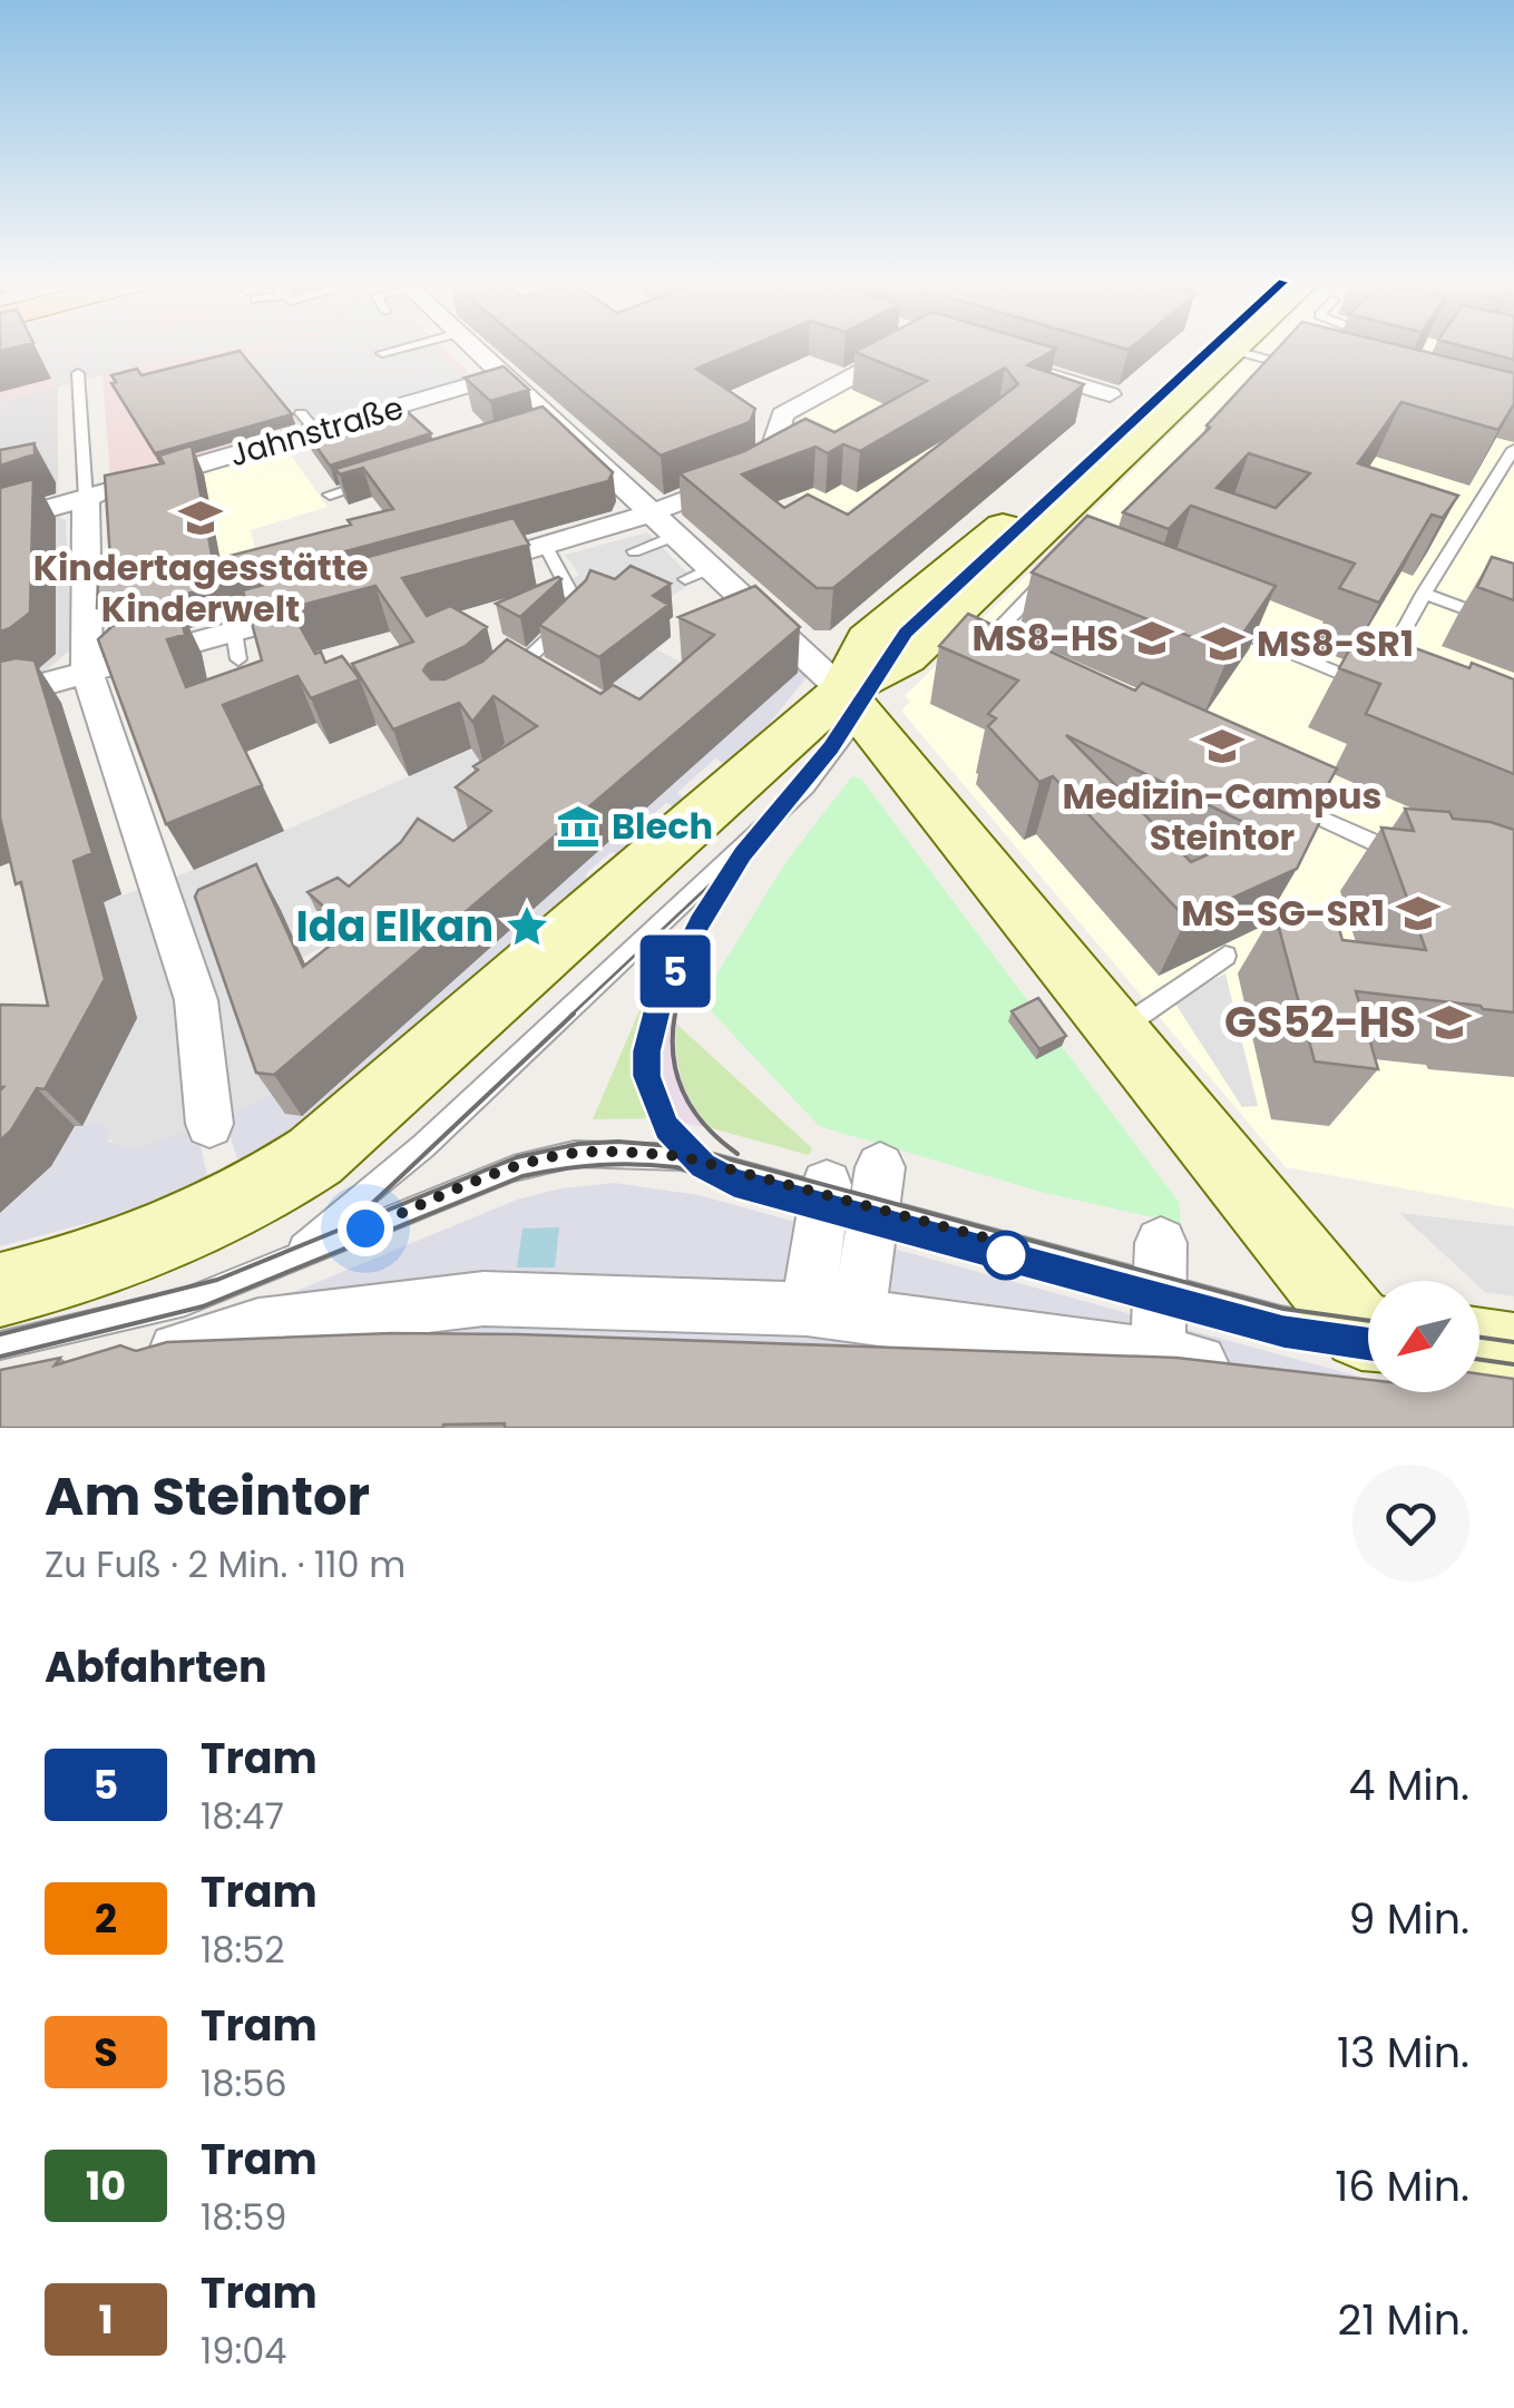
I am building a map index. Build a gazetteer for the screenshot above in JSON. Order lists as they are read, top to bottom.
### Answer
{
  "streets": {
    "street": ["Jahnstraße"]
  },
  "places": {
    "school or university": [
      "Kindertagesstätte Kinderwelt",
      "MS8-HS",
      "MS8-SR1",
      "Medizin-Campus Steintor",
      "MS-SG-SR1",
      "GS52-HS"
    ],
    "museum": ["Blech"],
    "place": ["Ida Elkan"]
  },
  "lines": ["tram line 5"],
  "north": "bottom left",
  "page": {
    "on_map": "5",
    "heading": [
      ["Am Steintor", "Zu Fuß · 2 Min. · 110 m"],
      "Abfahrten"
    ],
    "list": [
      {
        "mark": "5",
        "name": "Tram",
        "note": "18:47",
        "value": "4 Min."
      },
      {
        "mark": "2",
        "name": "Tram",
        "note": "18:52",
        "value": "9 Min."
      },
      {
        "mark": "S",
        "name": "Tram",
        "note": "18:56",
        "value": "13 Min."
      },
      {
        "mark": "10",
        "name": "Tram",
        "note": "18:59",
        "value": "16 Min."
      },
      {
        "mark": "1",
        "name": "Tram",
        "note": "19:04",
        "value": "21 Min."
      }
    ]
  }
}
